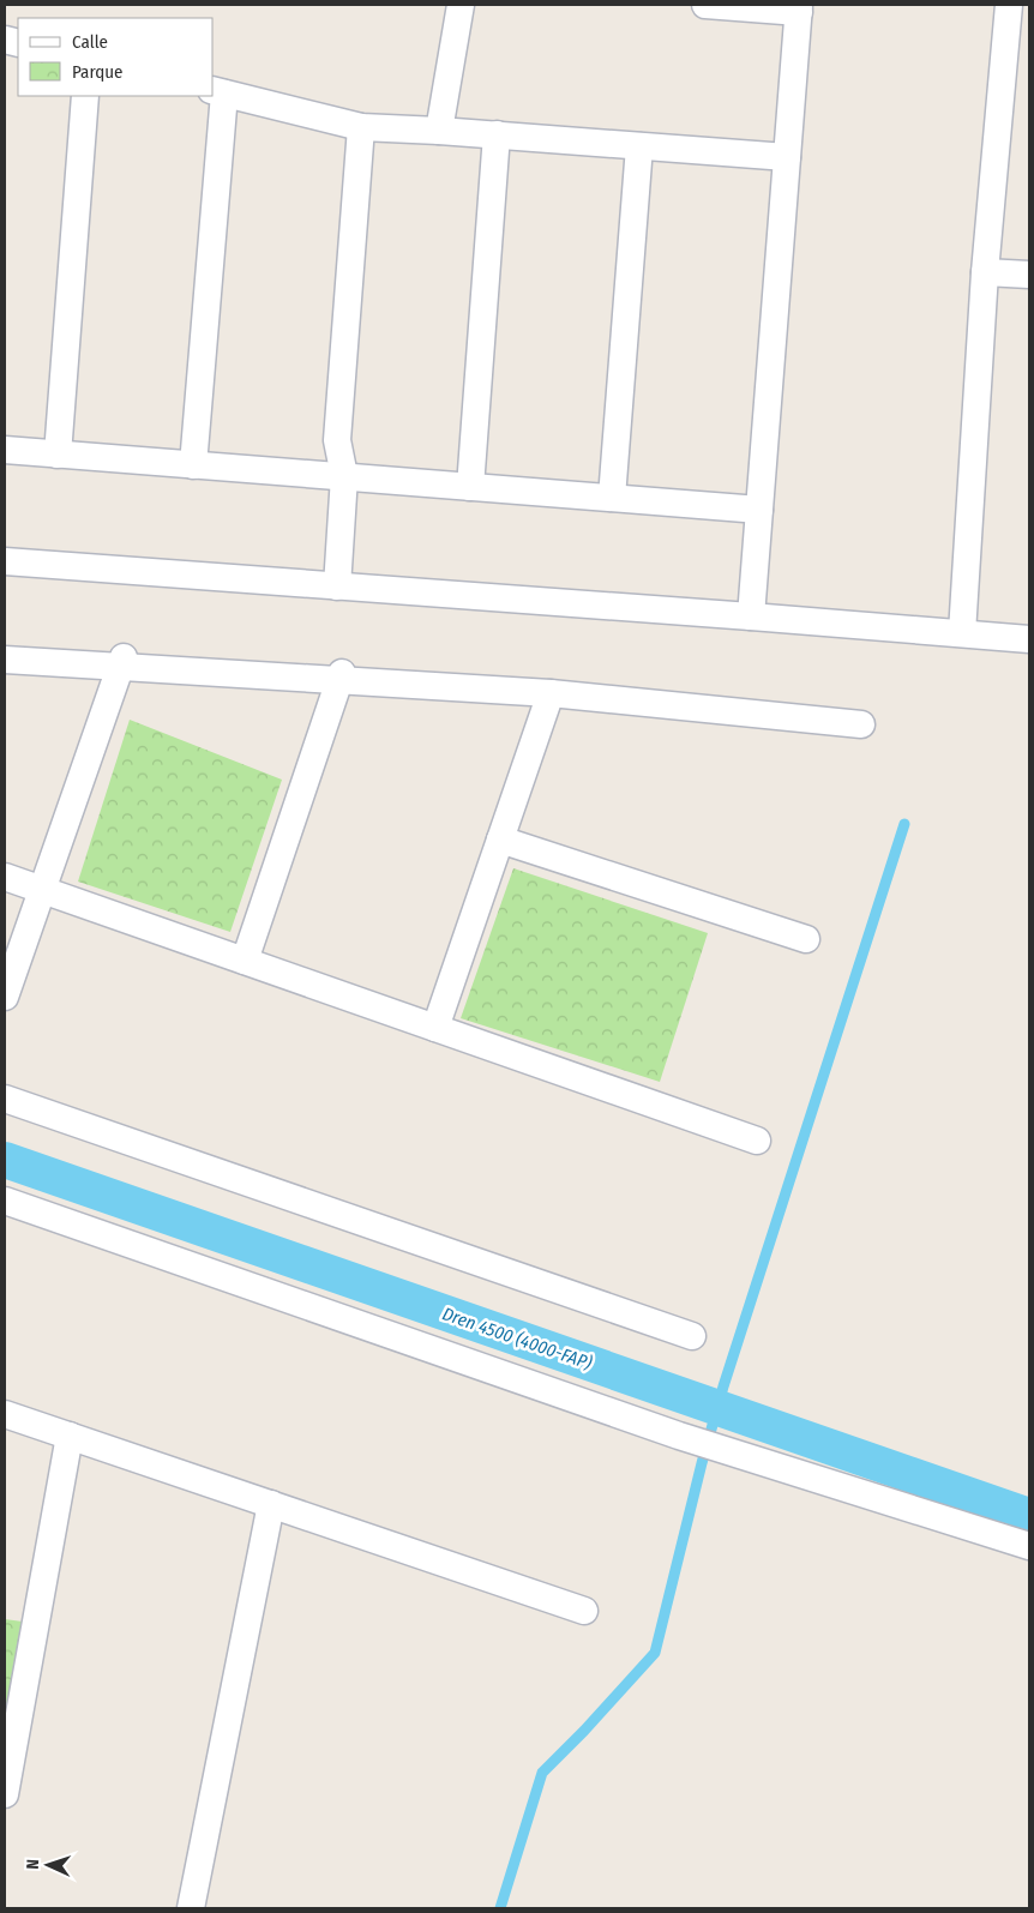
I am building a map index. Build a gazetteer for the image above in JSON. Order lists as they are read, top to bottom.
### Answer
{
  "water": ["Dren 4500 (4000-FAP)"],
  "legend": ["Calle", "Parque"],
  "north": "left"
}
